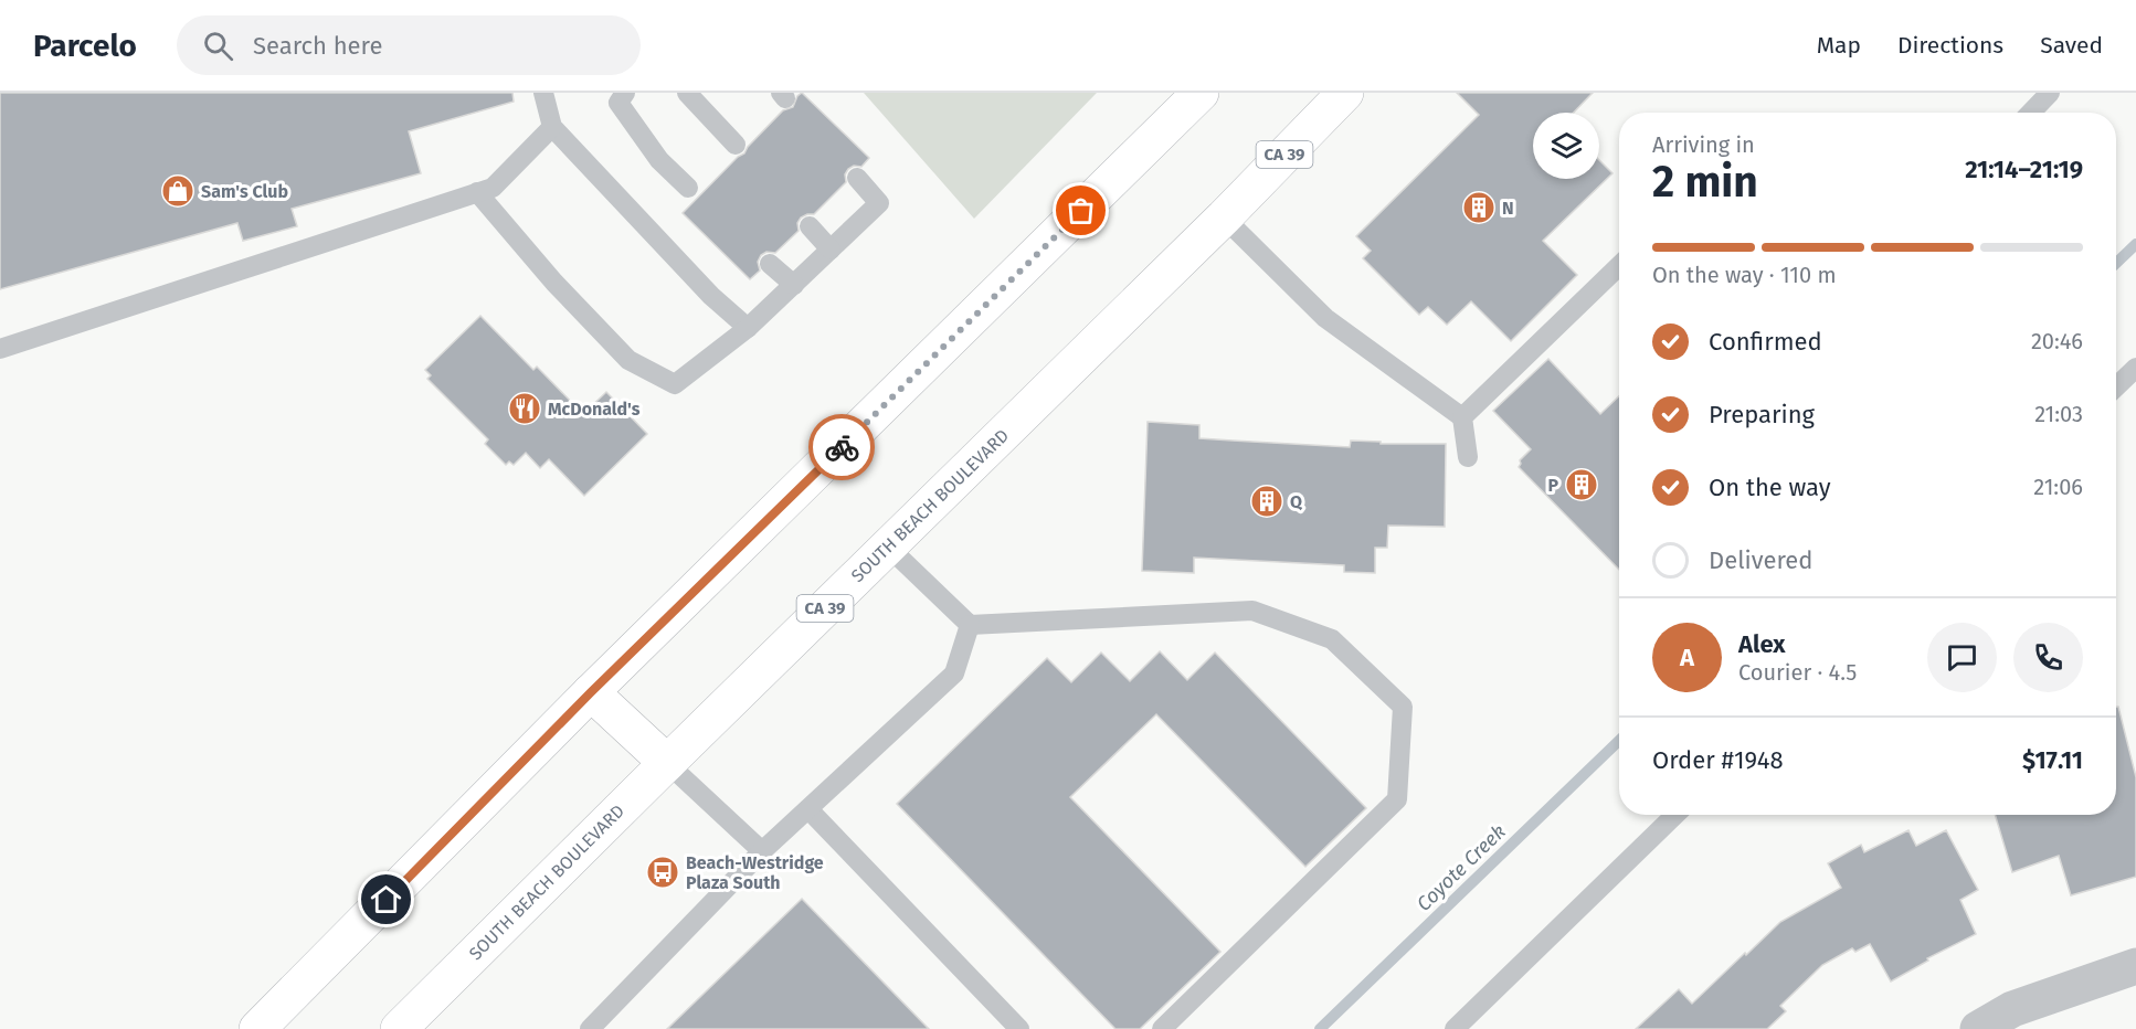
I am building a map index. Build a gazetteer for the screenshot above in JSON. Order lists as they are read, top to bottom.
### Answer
{
  "streets": {
    "main road": ["CA 39", "SOUTH BEACH BOULEVARD"]
  },
  "water": ["Coyote Creek"],
  "places": {
    "shop": ["Sam's Club"],
    "building": ["N", "P", "Q"],
    "restaurant": ["McDonald's"],
    "bus stop": ["Beach-Westridge Plaza South"]
  },
  "page": {
    "header": "Parcelo",
    "search": "Search here",
    "nav": ["Map", "Directions", "Saved"],
    "heading": ["2 min", "Arriving in", "21:14–21:19"],
    "panel": [
      "Alex",
      "Courier · 4.5",
      "Order #1948",
      "$17.11"
    ],
    "bar": "On the way · 110 m",
    "list": [
      ["Confirmed", "20:46"],
      ["Preparing", "21:03"],
      ["On the way", "21:06"],
      "Delivered"
    ],
    "round": "A"
  }
}
